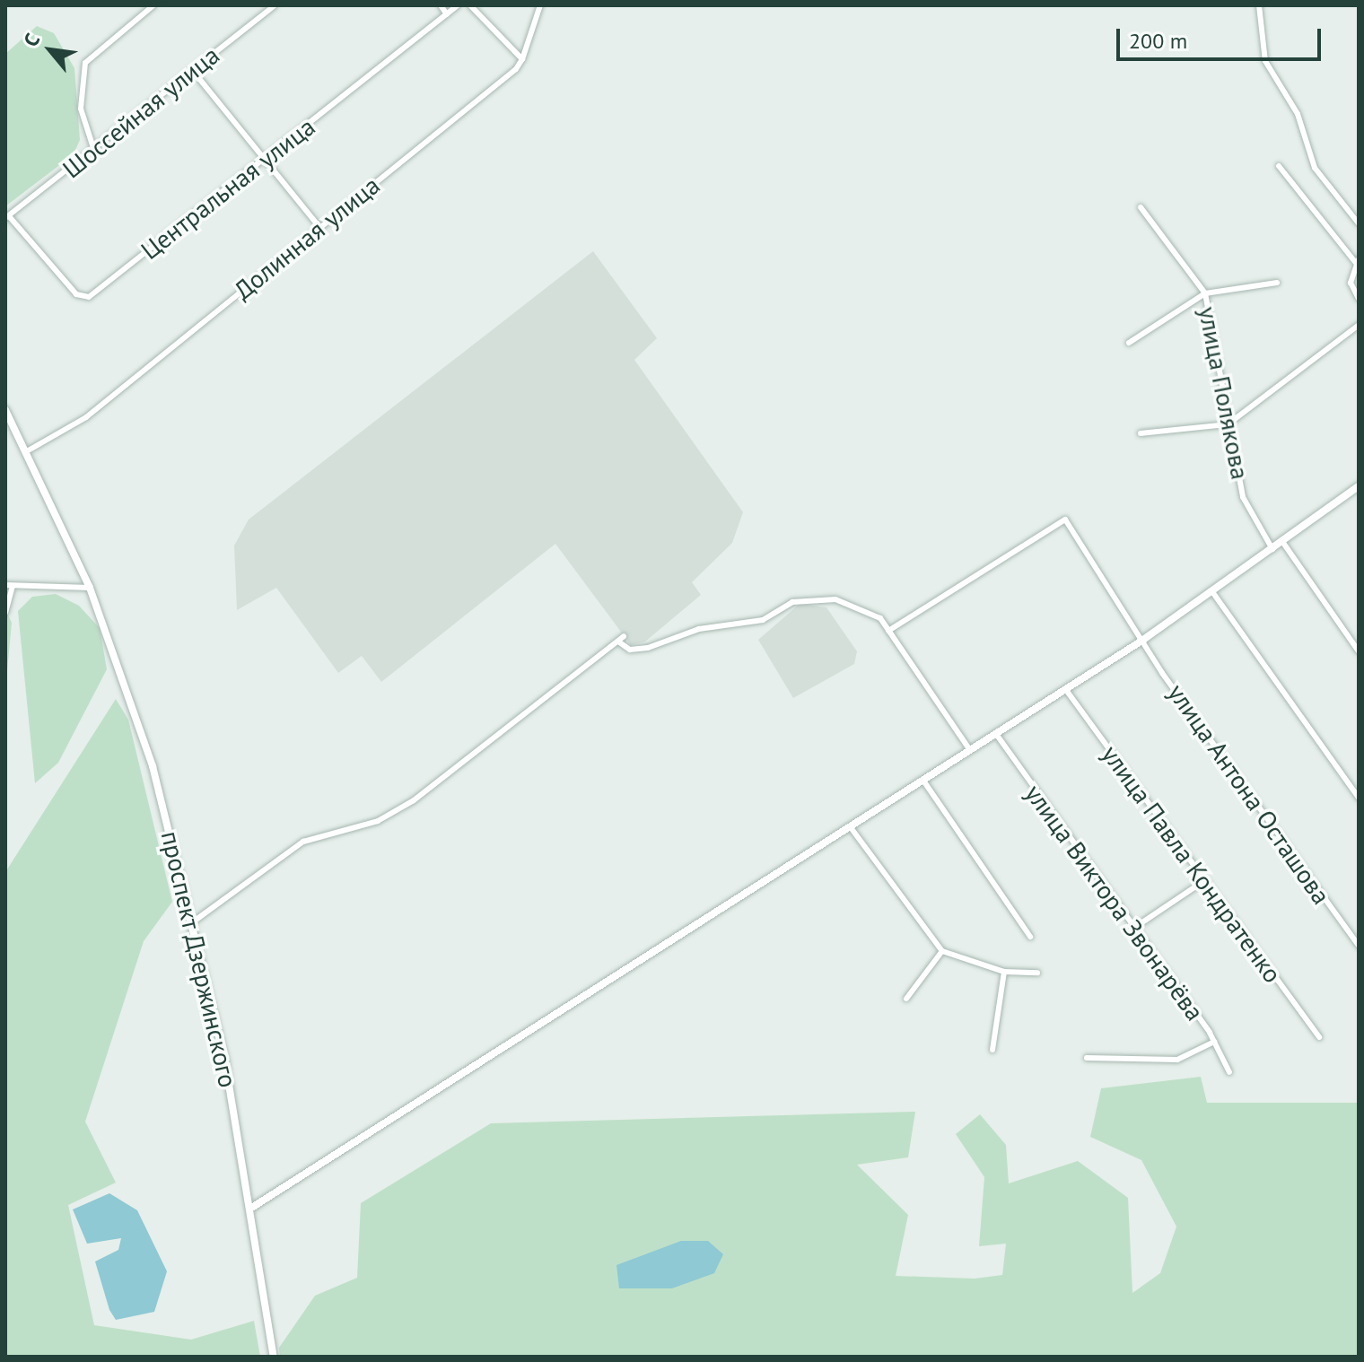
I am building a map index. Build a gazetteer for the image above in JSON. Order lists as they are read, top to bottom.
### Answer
{
  "streets": {
    "street": [
      "Шоссейная улица",
      "Центральная улица",
      "Долинная улица",
      "улица Полякова",
      "улица Антона Осташова",
      "улица Павла Кондратенко",
      "улица Виктора Звонарёва",
      "проспект Дзержинского"
    ]
  },
  "crossings": [
    ["Шоссейная улица", "Центральная улица"],
    ["Долинная улица", "проспект Дзержинского"]
  ],
  "scale_bar": "200 m",
  "north": "top left"
}
